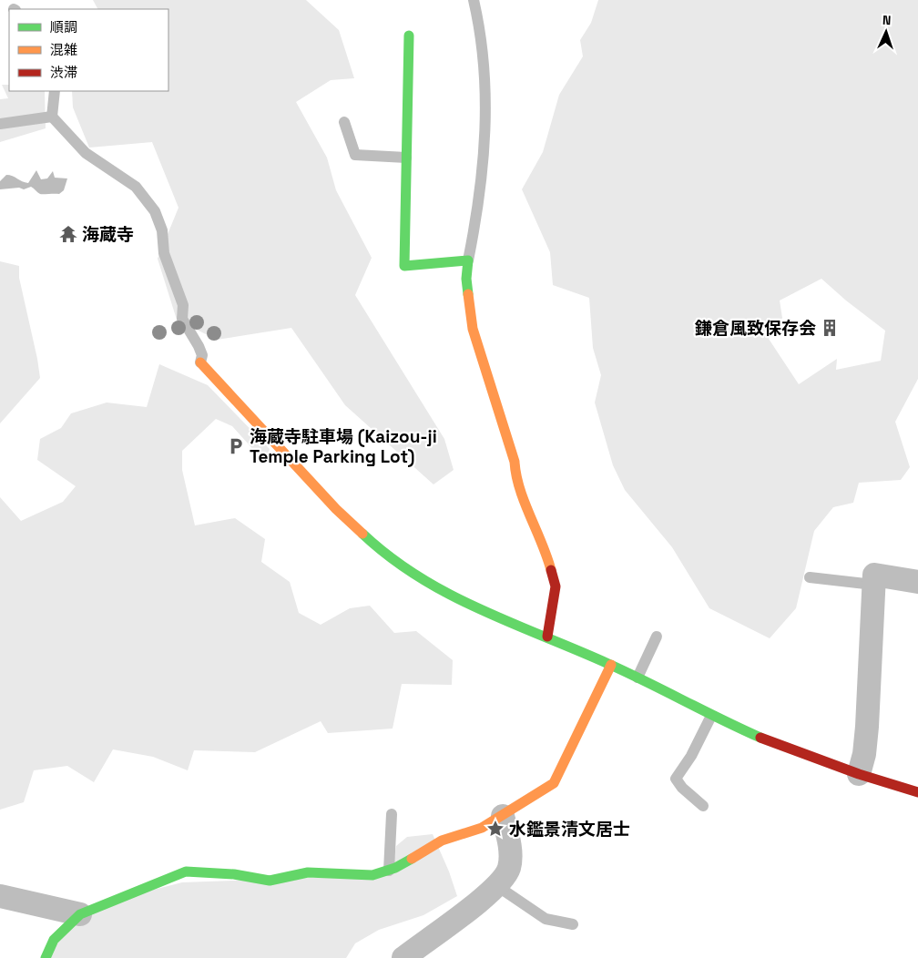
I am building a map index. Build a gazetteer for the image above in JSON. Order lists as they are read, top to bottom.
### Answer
{
  "places": {
    "temple": ["海蔵寺"],
    "building": ["鎌倉風致保存会"],
    "parking": ["海蔵寺駐車場 (Kaizou-ji Temple Parking Lot)"],
    "place": ["水鑑景清文居士"]
  },
  "legend": ["順調", "混雑", "渋滞"],
  "north": "top"
}
